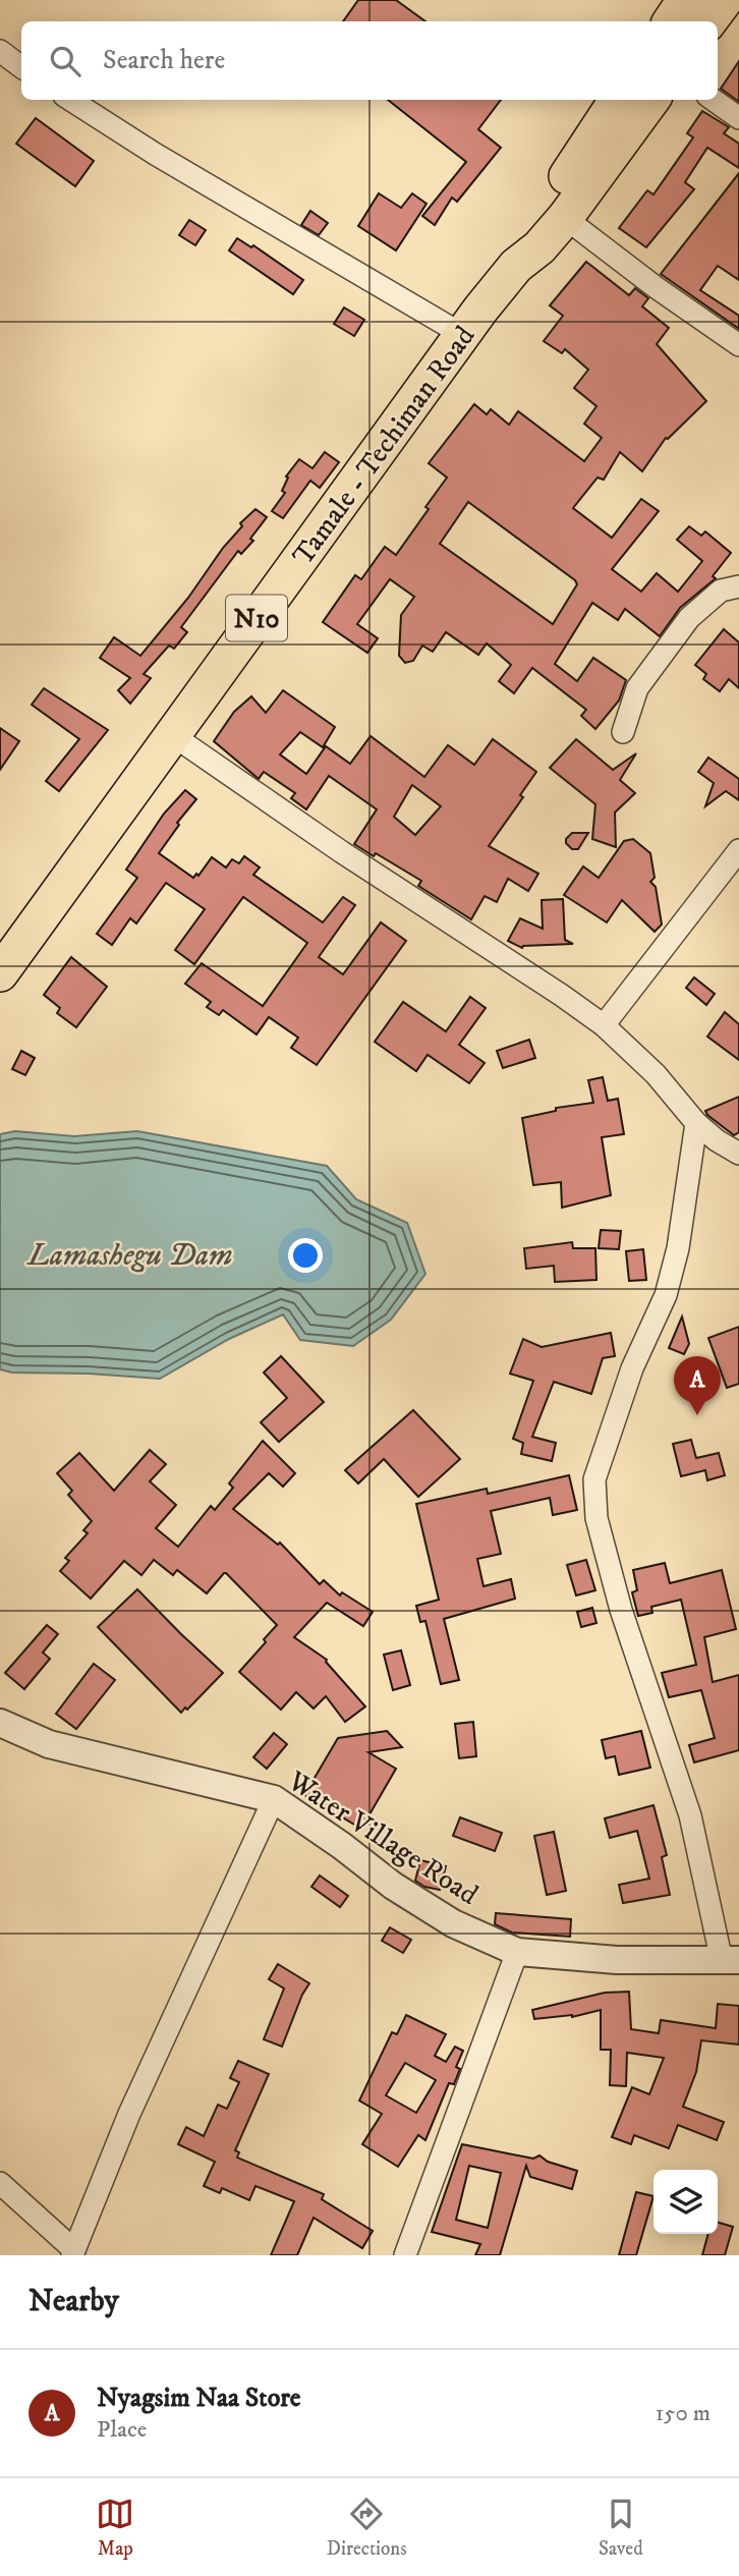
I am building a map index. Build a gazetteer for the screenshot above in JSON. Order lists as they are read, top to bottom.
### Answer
{
  "streets": {
    "highway": ["Tamale - Techiman Road", "N10"],
    "street": ["Water Village Road"]
  },
  "crossings": [
    ["Tamale - Techiman Road", "N10"]
  ],
  "water": ["Lamashegu Dam"],
  "page": {
    "search": "Search here",
    "pins": "A",
    "heading": "Nearby",
    "list": [
      {
        "mark": "A",
        "name": "Nyagsim Naa Store",
        "note": "Place",
        "value": "150 m"
      }
    ],
    "nav": ["Map", "Directions", "Saved"]
  }
}
